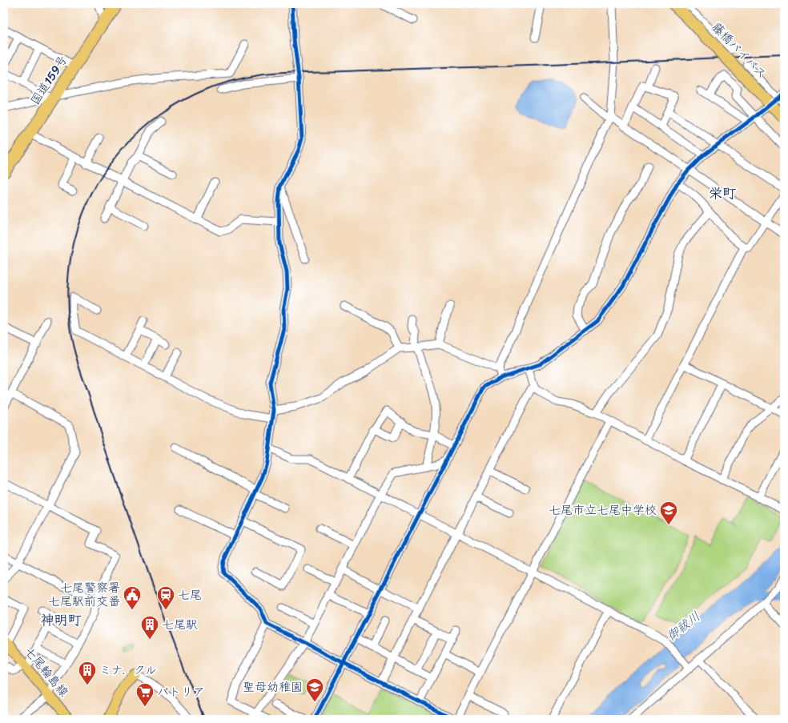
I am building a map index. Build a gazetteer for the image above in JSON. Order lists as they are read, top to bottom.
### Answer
{
  "streets": {
    "highway": ["藤橋バイパス", "国道159号"],
    "main road": ["七尾輪島線"]
  },
  "districts": ["栄町", "神明町"],
  "water": ["御祓川"],
  "places": {
    "school or university": ["七尾市立七尾中学校", "聖母幼稚園"],
    "public building": ["七尾警察署 七尾駅前交番"],
    "station": ["七尾"],
    "building": ["七尾駅", "ミナ．クル"],
    "supermarket": ["パトリア"]
  }
}
